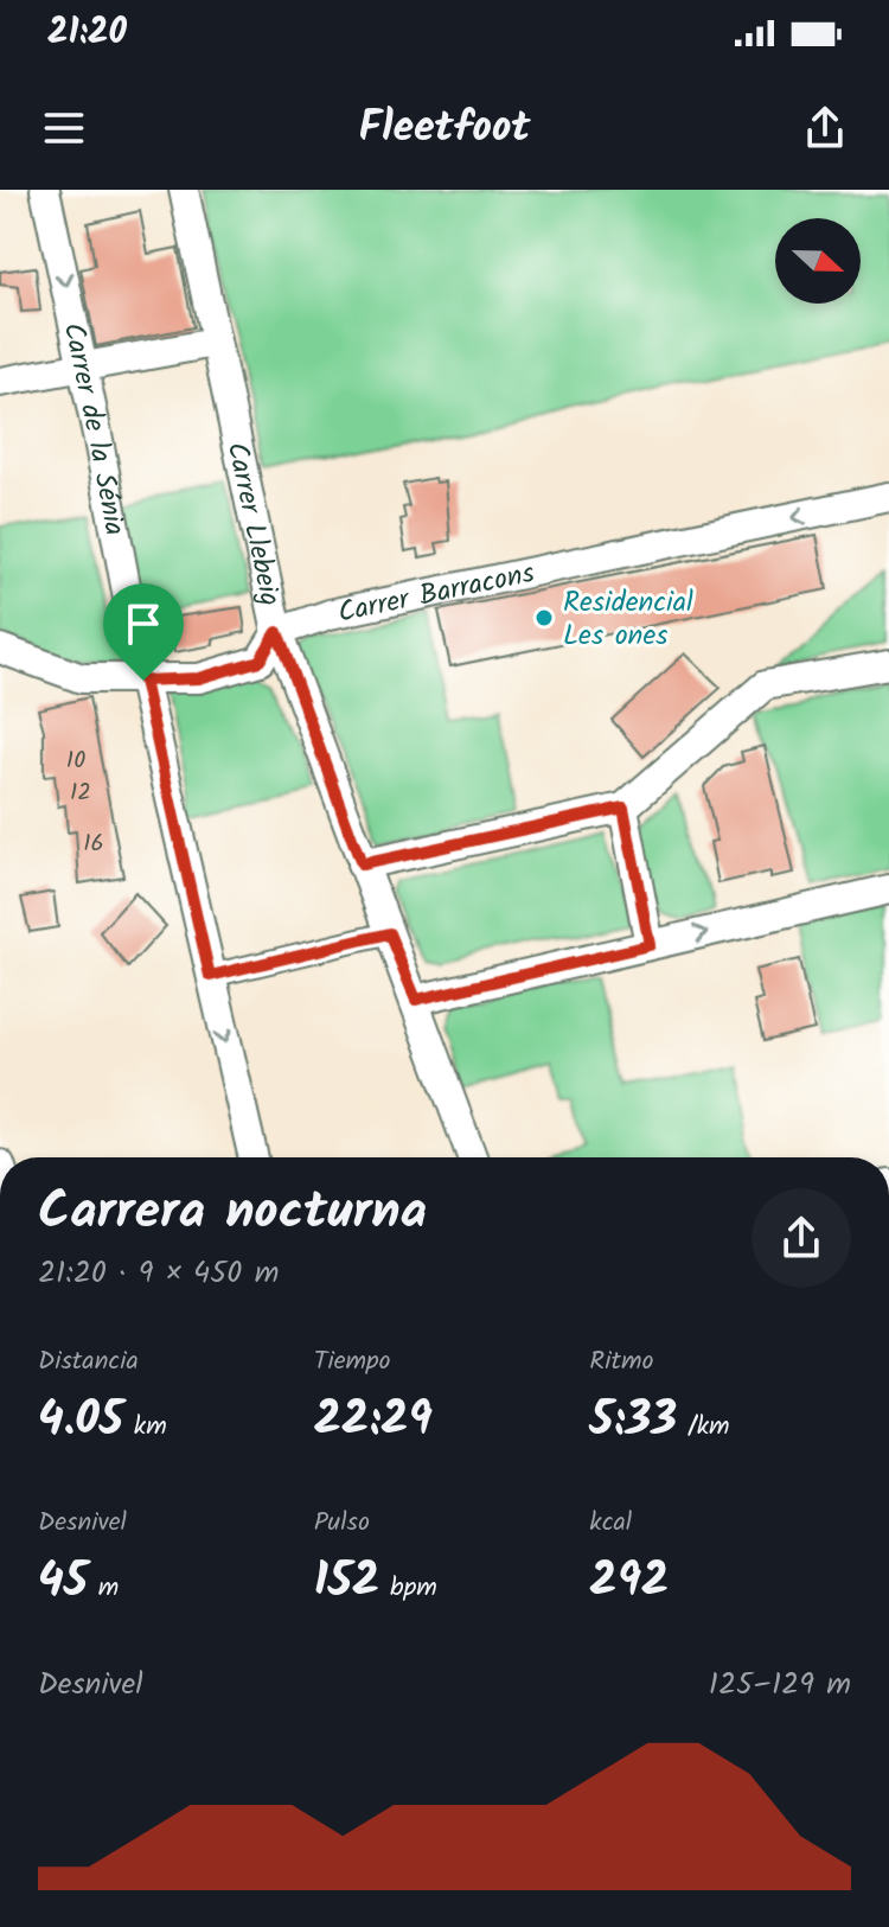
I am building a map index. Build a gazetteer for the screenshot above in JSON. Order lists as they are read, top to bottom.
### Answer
{
  "streets": {
    "street": ["Carrer de la Sénia", "Carrer Llebeig", "Carrer Barracons"]
  },
  "crossings": [
    ["Carrer de la Sénia", "Carrer Barracons"],
    ["Carrer Llebeig", "Carrer Barracons"]
  ],
  "one_way": ["Carrer de la Sénia"],
  "places": ["Residencial Les ones"],
  "house_numbers": ["10", "12", "16"],
  "north": "right",
  "page": {
    "status": "21:20",
    "header": "Fleetfoot",
    "heading": ["Carrera nocturna", "21:20 · 9 × 450 m"],
    "stats": [
      ["Distancia", "4.05 km"],
      ["Tiempo", "22:29"],
      ["Ritmo", "5:33 /km"],
      ["Desnivel", "45 m"],
      ["Pulso", "152 bpm"],
      ["kcal", "292"]
    ],
    "chart": ["Desnivel", "125–129 m"]
  }
}
